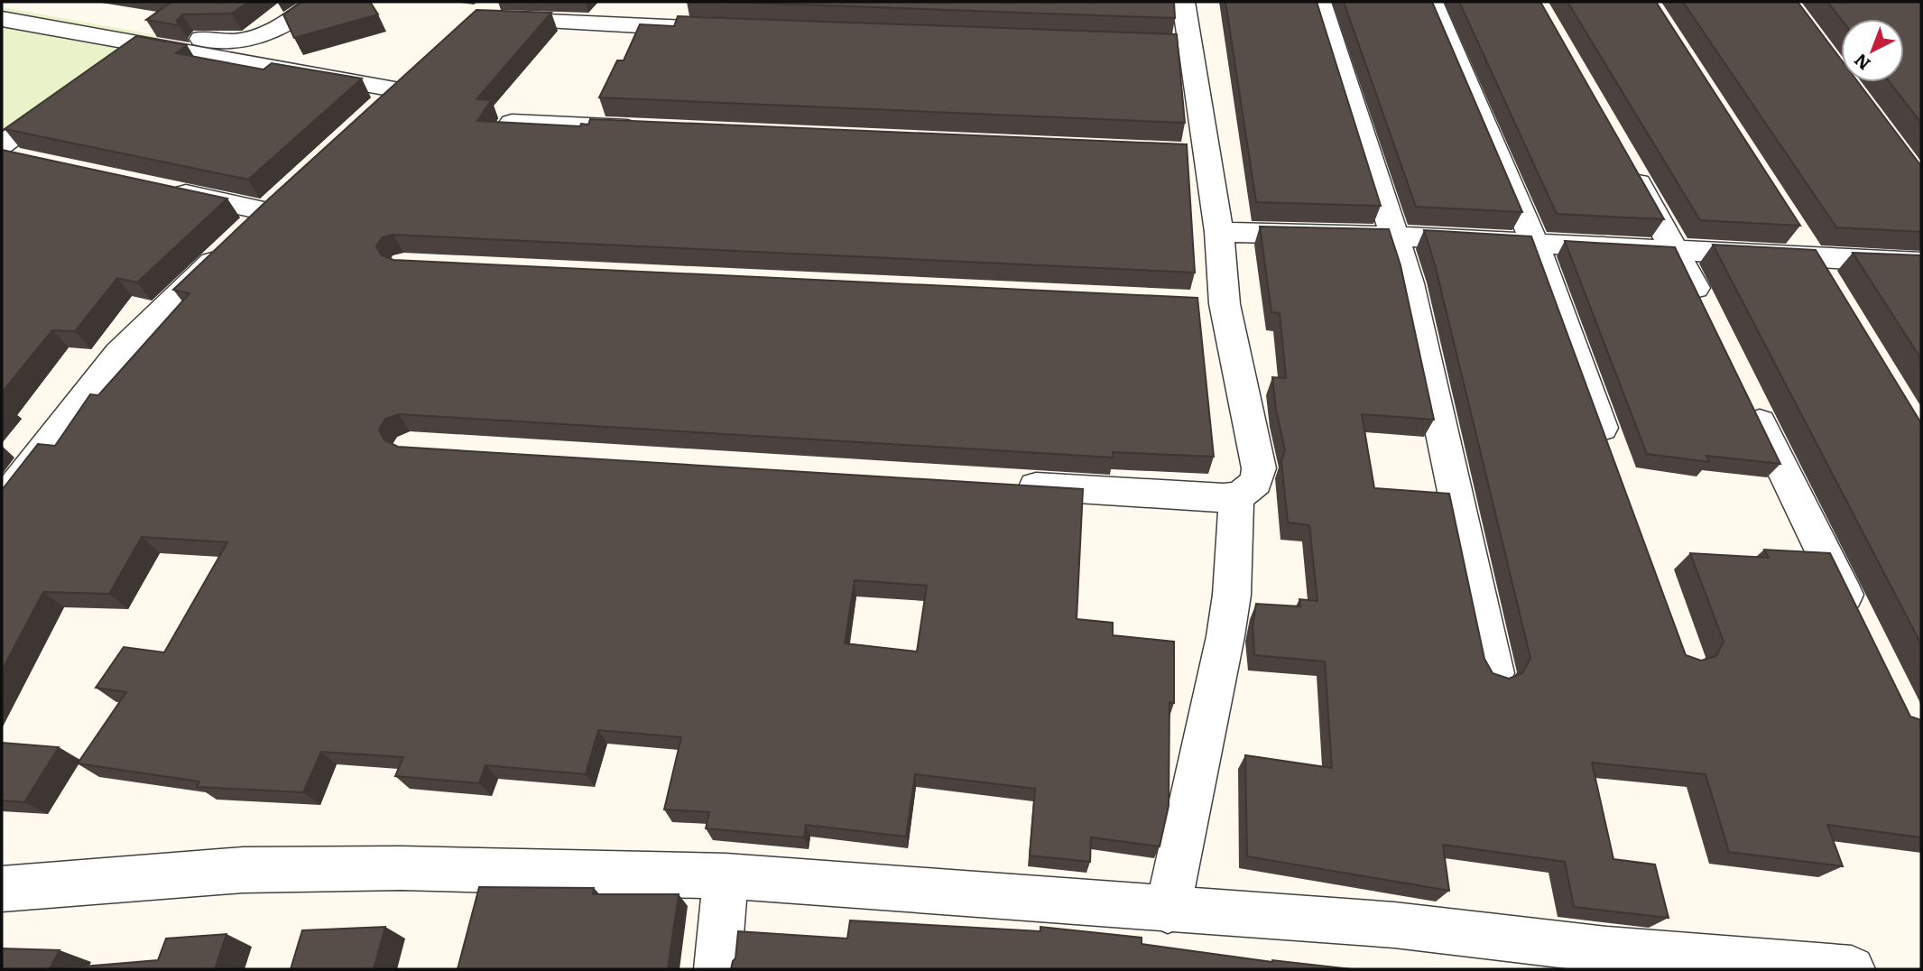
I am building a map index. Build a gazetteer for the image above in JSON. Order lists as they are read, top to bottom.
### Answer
{
  "north": "bottom left"
}
